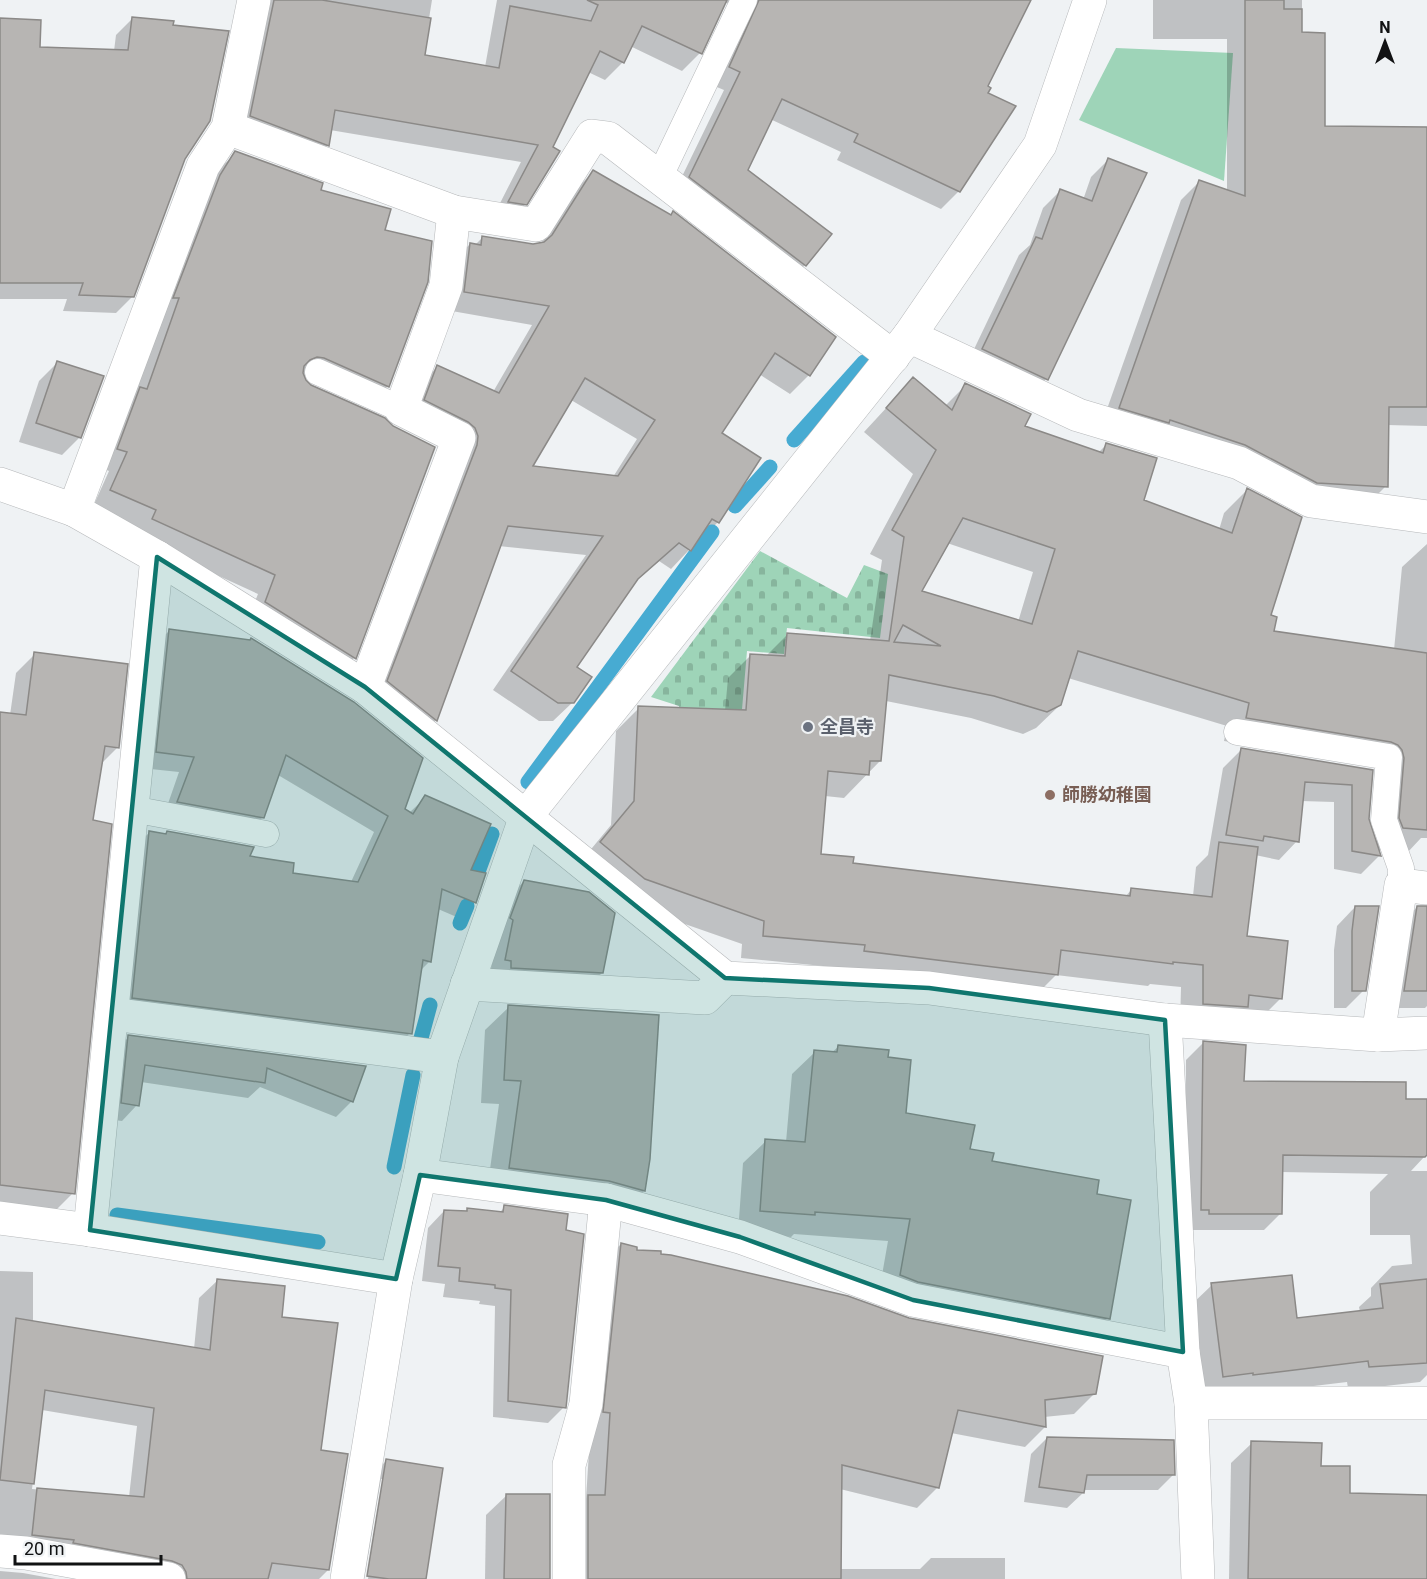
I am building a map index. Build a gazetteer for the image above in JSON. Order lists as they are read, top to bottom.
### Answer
{
  "places": ["全昌寺", "師勝幼稚園"],
  "scale_bar": "20 m",
  "north": "top"
}
